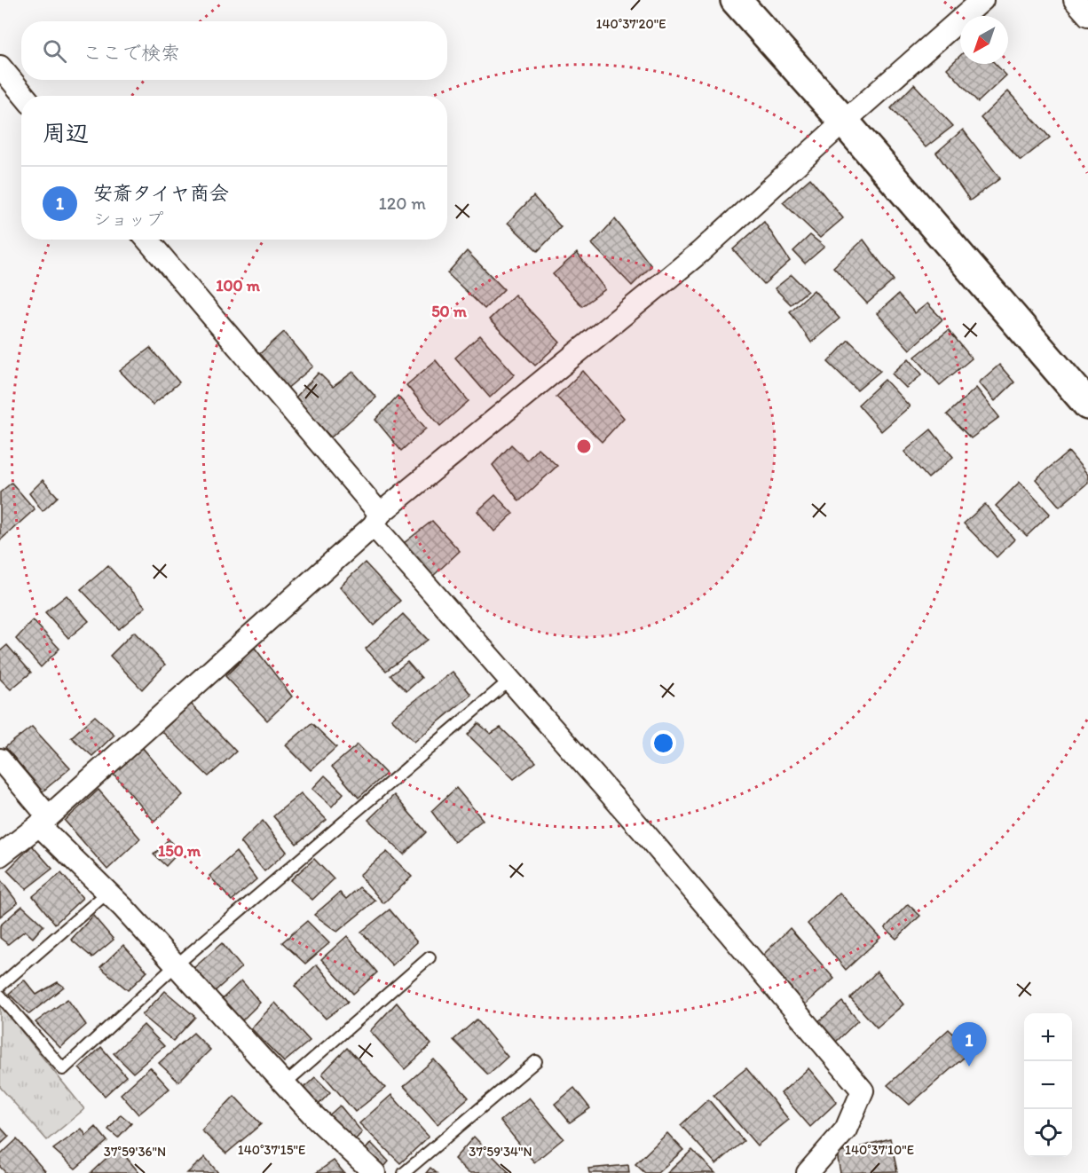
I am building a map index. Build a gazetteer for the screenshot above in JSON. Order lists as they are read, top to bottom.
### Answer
{
  "north": "bottom left",
  "page": {
    "search": "ここで検索",
    "heading": "周辺",
    "list": [
      {
        "mark": "1",
        "name": "安斎タイヤ商会",
        "note": "ショップ",
        "value": "120 m"
      }
    ],
    "map_buttons": ["+", "−"],
    "pins": "1"
  },
  "coordinates": [
    "140°37'20\"E",
    "140°37'15\"E",
    "140°37'10\"E",
    "37°59'36\"N",
    "37°59'34\"N"
  ],
  "rings": ["100 m", "50 m", "150 m"]
}
